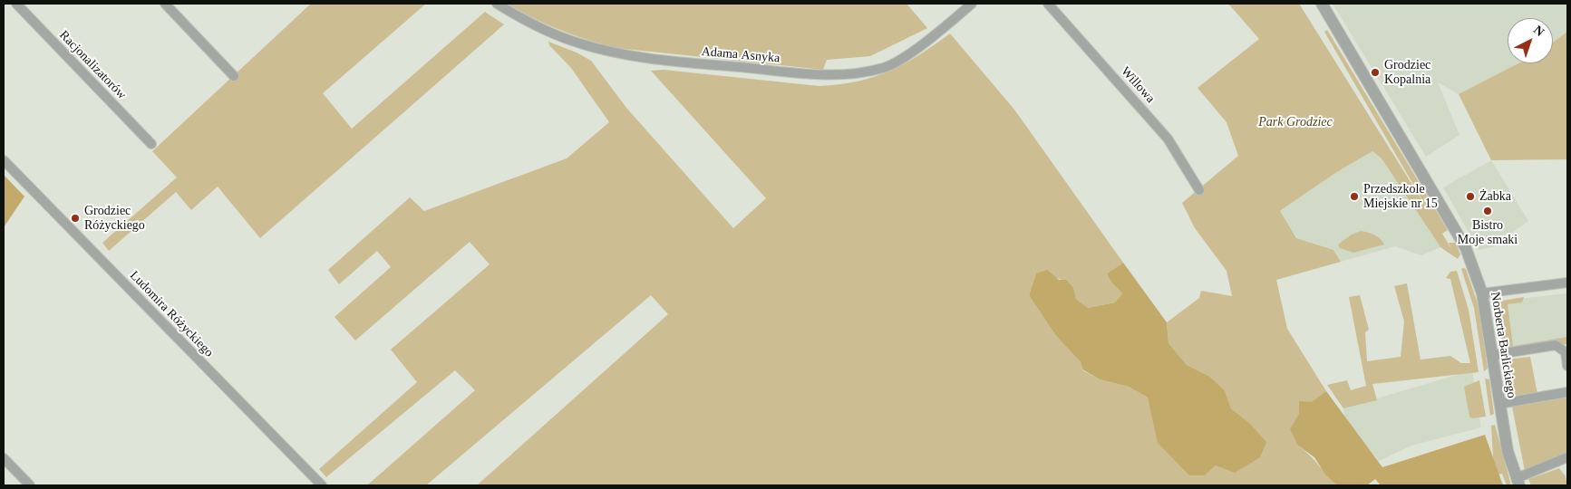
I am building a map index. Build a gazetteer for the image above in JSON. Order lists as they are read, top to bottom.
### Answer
{
  "streets": {
    "street": [
      "Adama Asnyka",
      "Racjonalizatorów",
      "Willowa",
      "Ludomira Różyckiego",
      "Norberta Barlickiego"
    ]
  },
  "parks": ["Park Grodziec"],
  "places": [
    "Grodziec Kopalnia",
    "Przedszkole Miejskie nr 15",
    "Żabka",
    "Bistro Moje smaki",
    "Grodziec Różyckiego"
  ],
  "north": "top right"
}
